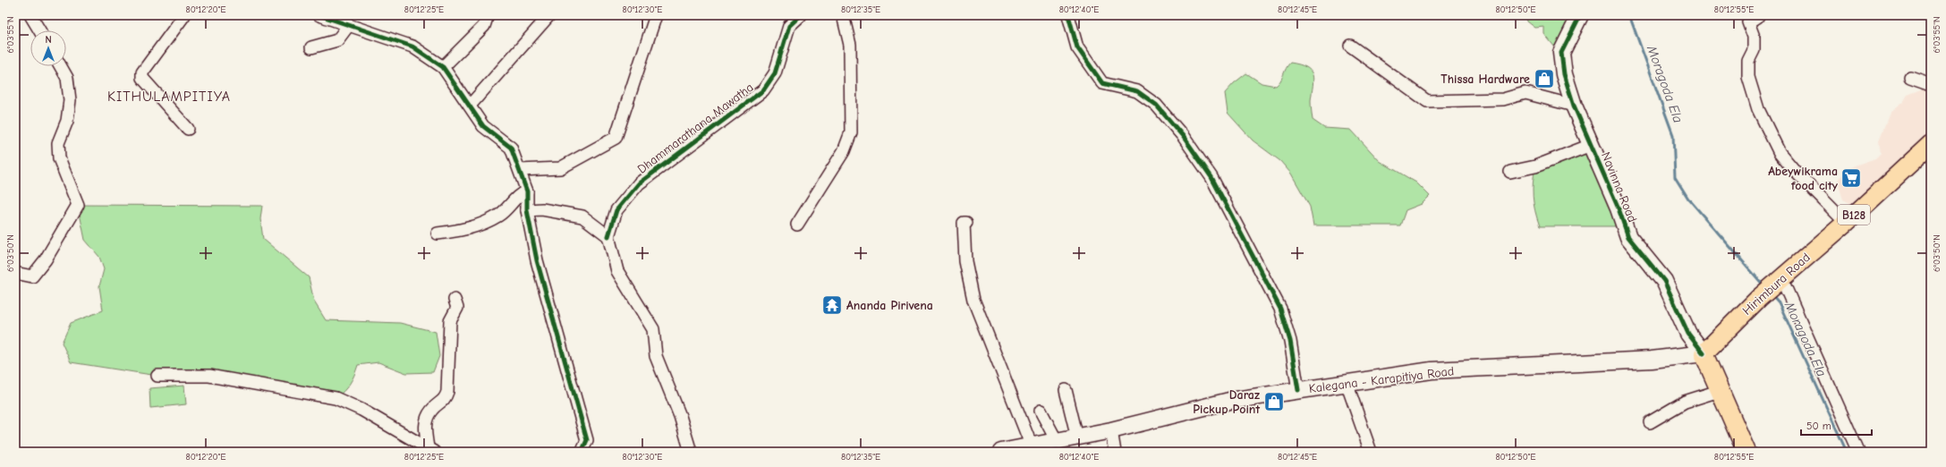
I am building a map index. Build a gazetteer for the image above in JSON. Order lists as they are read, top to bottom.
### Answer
{
  "streets": {
    "main road": [
      "Navinna Road",
      "B128",
      "Hirimbura Road",
      "Kalegana - Karapitiya Road"
    ],
    "street": ["Dhammarathana Mawatha"]
  },
  "crossings": [
    ["Navinna Road", "Hirimbura Road"],
    ["Navinna Road", "Kalegana - Karapitiya Road"],
    ["Hirimbura Road", "Kalegana - Karapitiya Road"]
  ],
  "districts": ["KITHULAMPITIYA"],
  "water": ["Moragoda Ela"],
  "places": {
    "shop": ["Thissa Hardware", "Daraz Pickup Point"],
    "supermarket": ["Abeywikrama food city"],
    "temple": ["Ananda Pirivena"]
  },
  "scale_bar": "50 m",
  "north": "top",
  "coordinates": [
    "80°12'20\"E",
    "80°12'25\"E",
    "80°12'30\"E",
    "80°12'35\"E",
    "80°12'40\"E",
    "80°12'45\"E",
    "80°12'50\"E",
    "80°12'55\"E",
    "6°03'55\"N",
    "6°03'50\"N"
  ]
}
